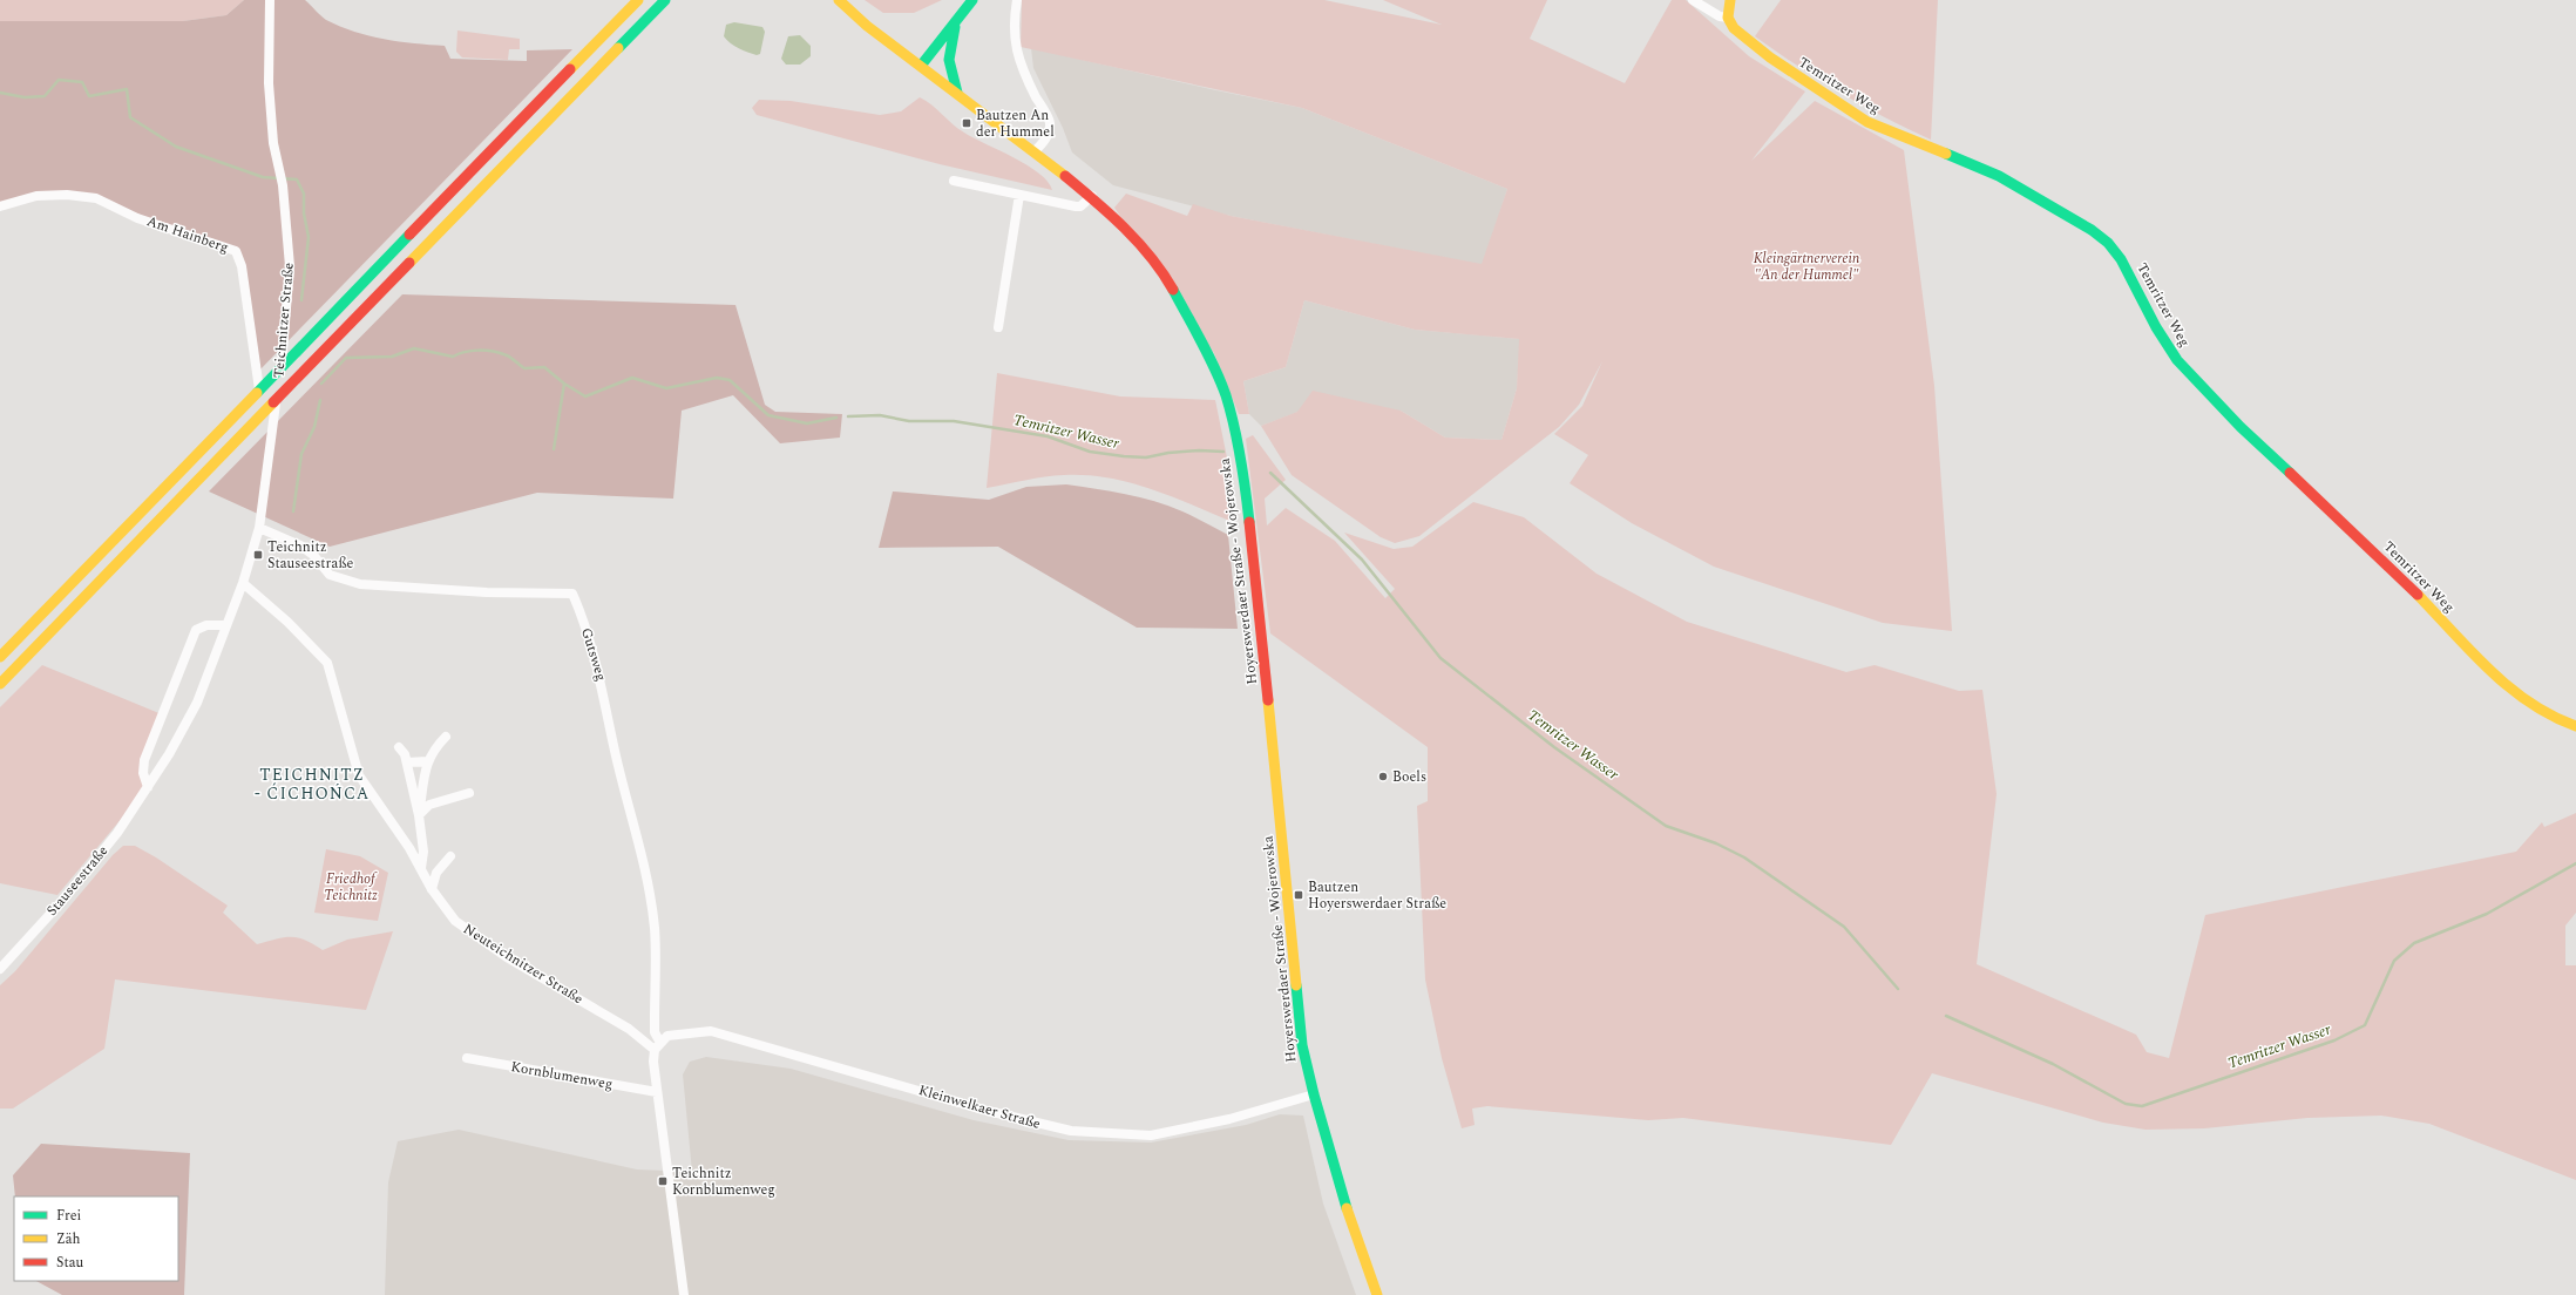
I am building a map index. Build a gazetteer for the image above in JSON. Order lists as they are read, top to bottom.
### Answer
{
  "streets": {
    "main road": ["Temritzer Weg", "Hoyerswerdaer Straße - Wojerowska"],
    "street": [
      "Am Hainberg",
      "Teichnitzer Straße",
      "Gutsweg",
      "Stauseestraße",
      "Neuteichnitzer Straße",
      "Kornblumenweg",
      "Kleinwelkaer Straße"
    ]
  },
  "crossings": [
    ["Am Hainberg", "Teichnitzer Straße"],
    ["Teichnitzer Straße", "Gutsweg"],
    ["Teichnitzer Straße", "Stauseestraße"],
    ["Hoyerswerdaer Straße - Wojerowska", "Kleinwelkaer Straße"],
    ["Gutsweg", "Stauseestraße"],
    ["Gutsweg", "Neuteichnitzer Straße"],
    ["Gutsweg", "Kleinwelkaer Straße"],
    ["Stauseestraße", "Neuteichnitzer Straße"],
    ["Neuteichnitzer Straße", "Kleinwelkaer Straße"]
  ],
  "districts": ["TEICHNITZ - ĆICHOŃCA"],
  "water": ["Temritzer Wasser"],
  "parks": ["Kleingärtnerverein \"An der Hummel\"", "Friedhof Teichnitz"],
  "places": {
    "transit": [
      "Bautzen An der Hummel",
      "Teichnitz Stauseestraße",
      "Bautzen Hoyerswerdaer Straße",
      "Teichnitz Kornblumenweg"
    ],
    "other": ["Boels"]
  },
  "legend": ["Frei", "Zäh", "Stau"]
}
